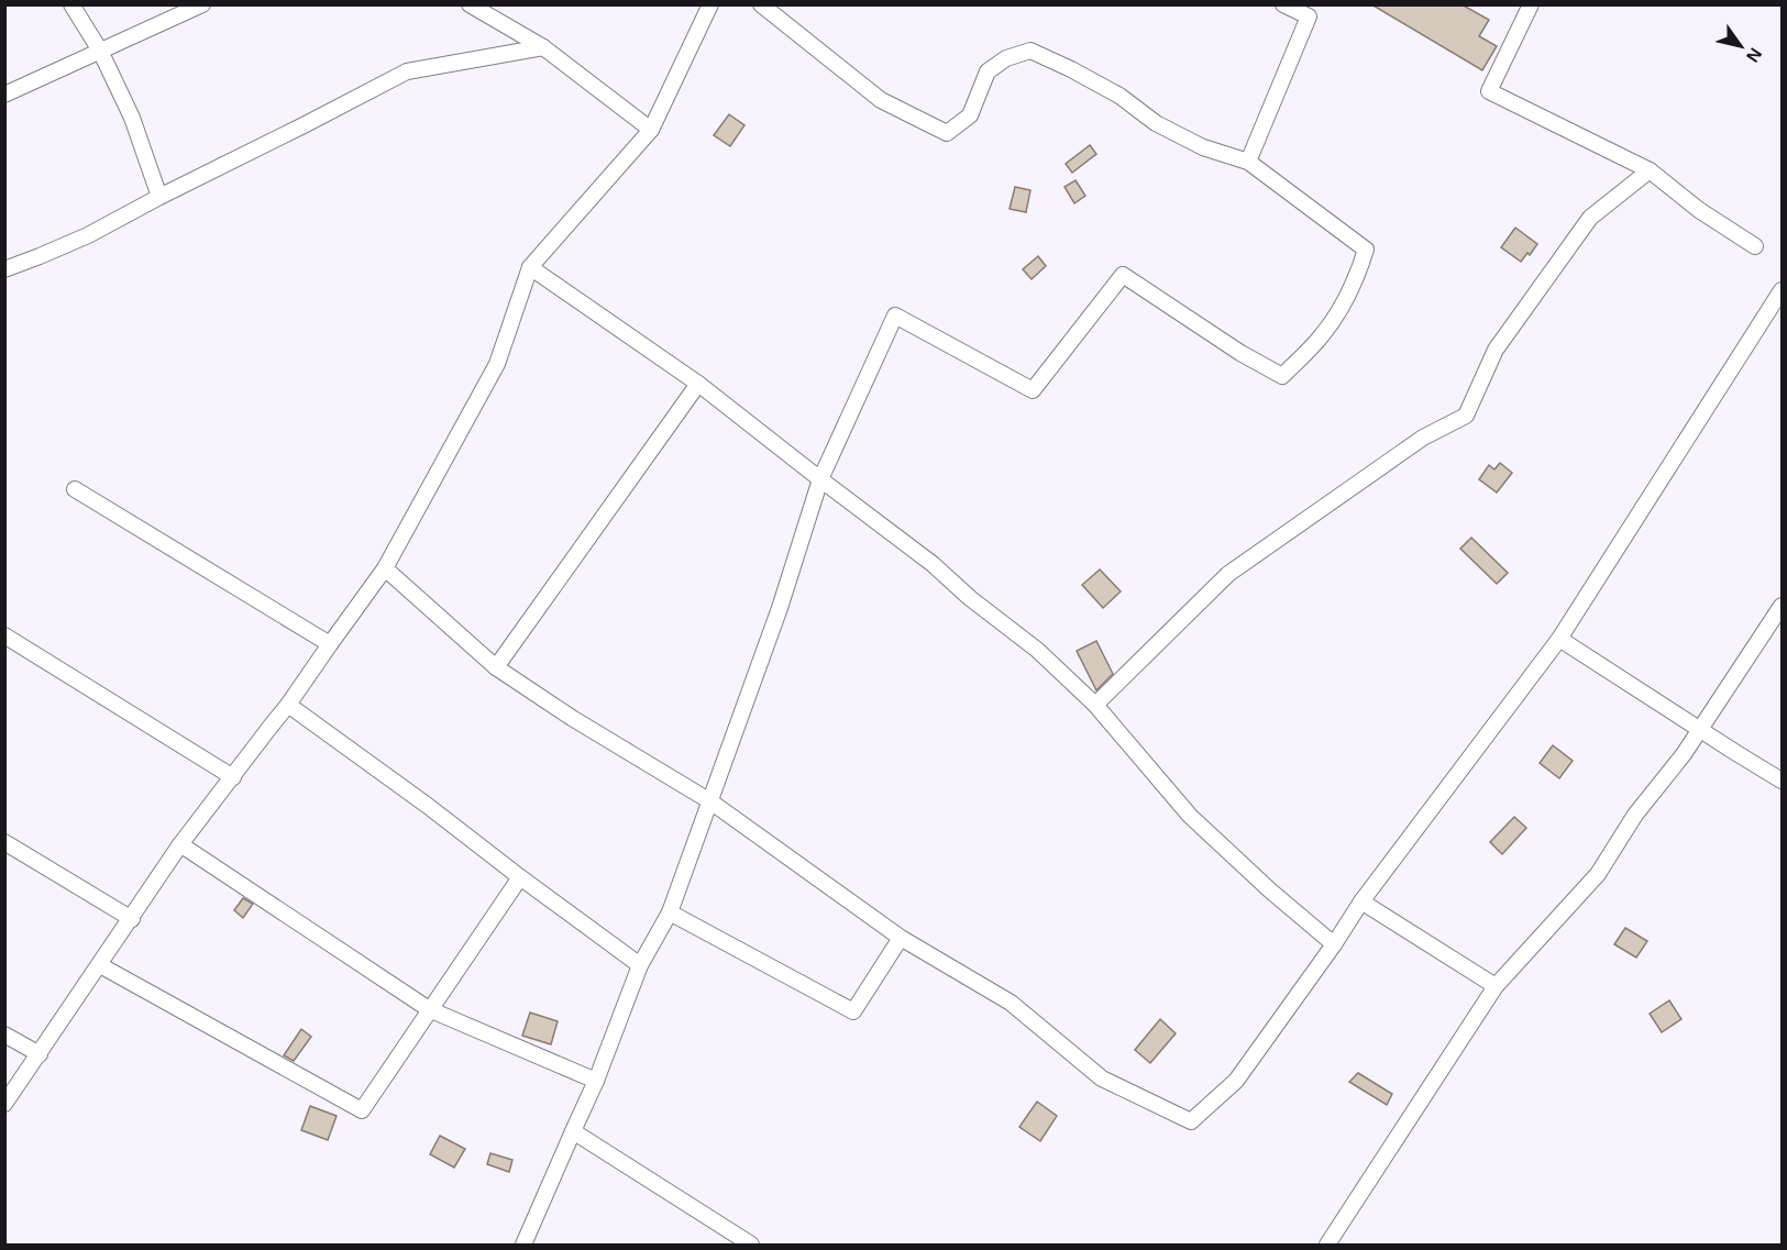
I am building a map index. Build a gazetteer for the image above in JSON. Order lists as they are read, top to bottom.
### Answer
{
  "north": "bottom right"
}
